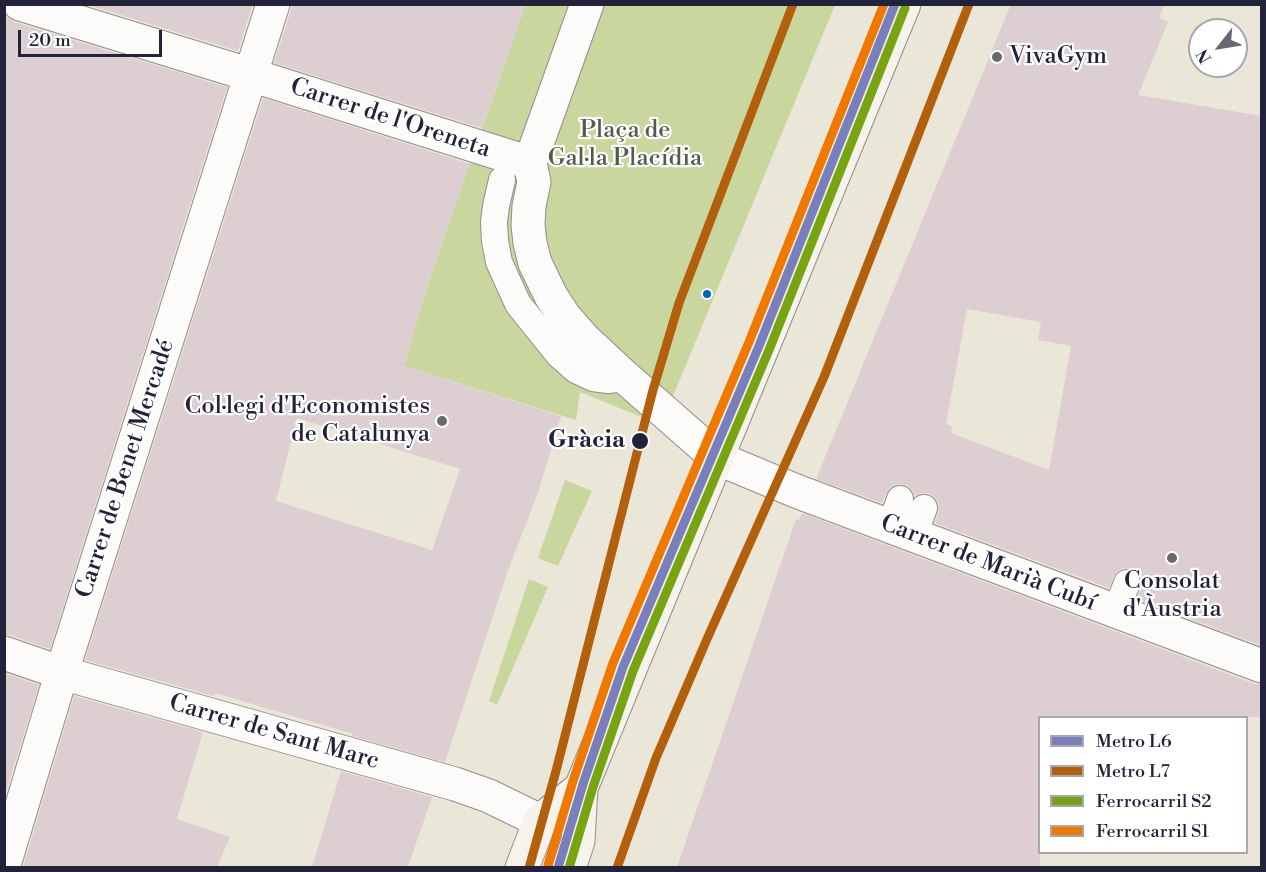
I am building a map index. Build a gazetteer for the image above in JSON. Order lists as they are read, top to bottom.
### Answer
{
  "streets": {
    "street": [
      "Carrer de l'Oreneta",
      "Carrer de Benet Mercadé",
      "Carrer de Marià Cubí",
      "Carrer de Sant Marc"
    ]
  },
  "crossings": [
    ["Carrer de l'Oreneta", "Carrer de Benet Mercadé"],
    ["Carrer de Benet Mercadé", "Carrer de Sant Marc"]
  ],
  "parks": ["Plaça de Gal·la Placídia"],
  "places": [
    "VivaGym",
    "Col·legi d'Economistes de Catalunya",
    "Gràcia",
    "Consolat d'Àustria"
  ],
  "lines": [
    "metro line L6",
    "metro line L7",
    "rail line S1",
    "rail line S2"
  ],
  "legend": [
    "Metro L6",
    "Metro L7",
    "Ferrocarril S2",
    "Ferrocarril S1"
  ],
  "scale_bar": "20 m",
  "north": "bottom left"
}
